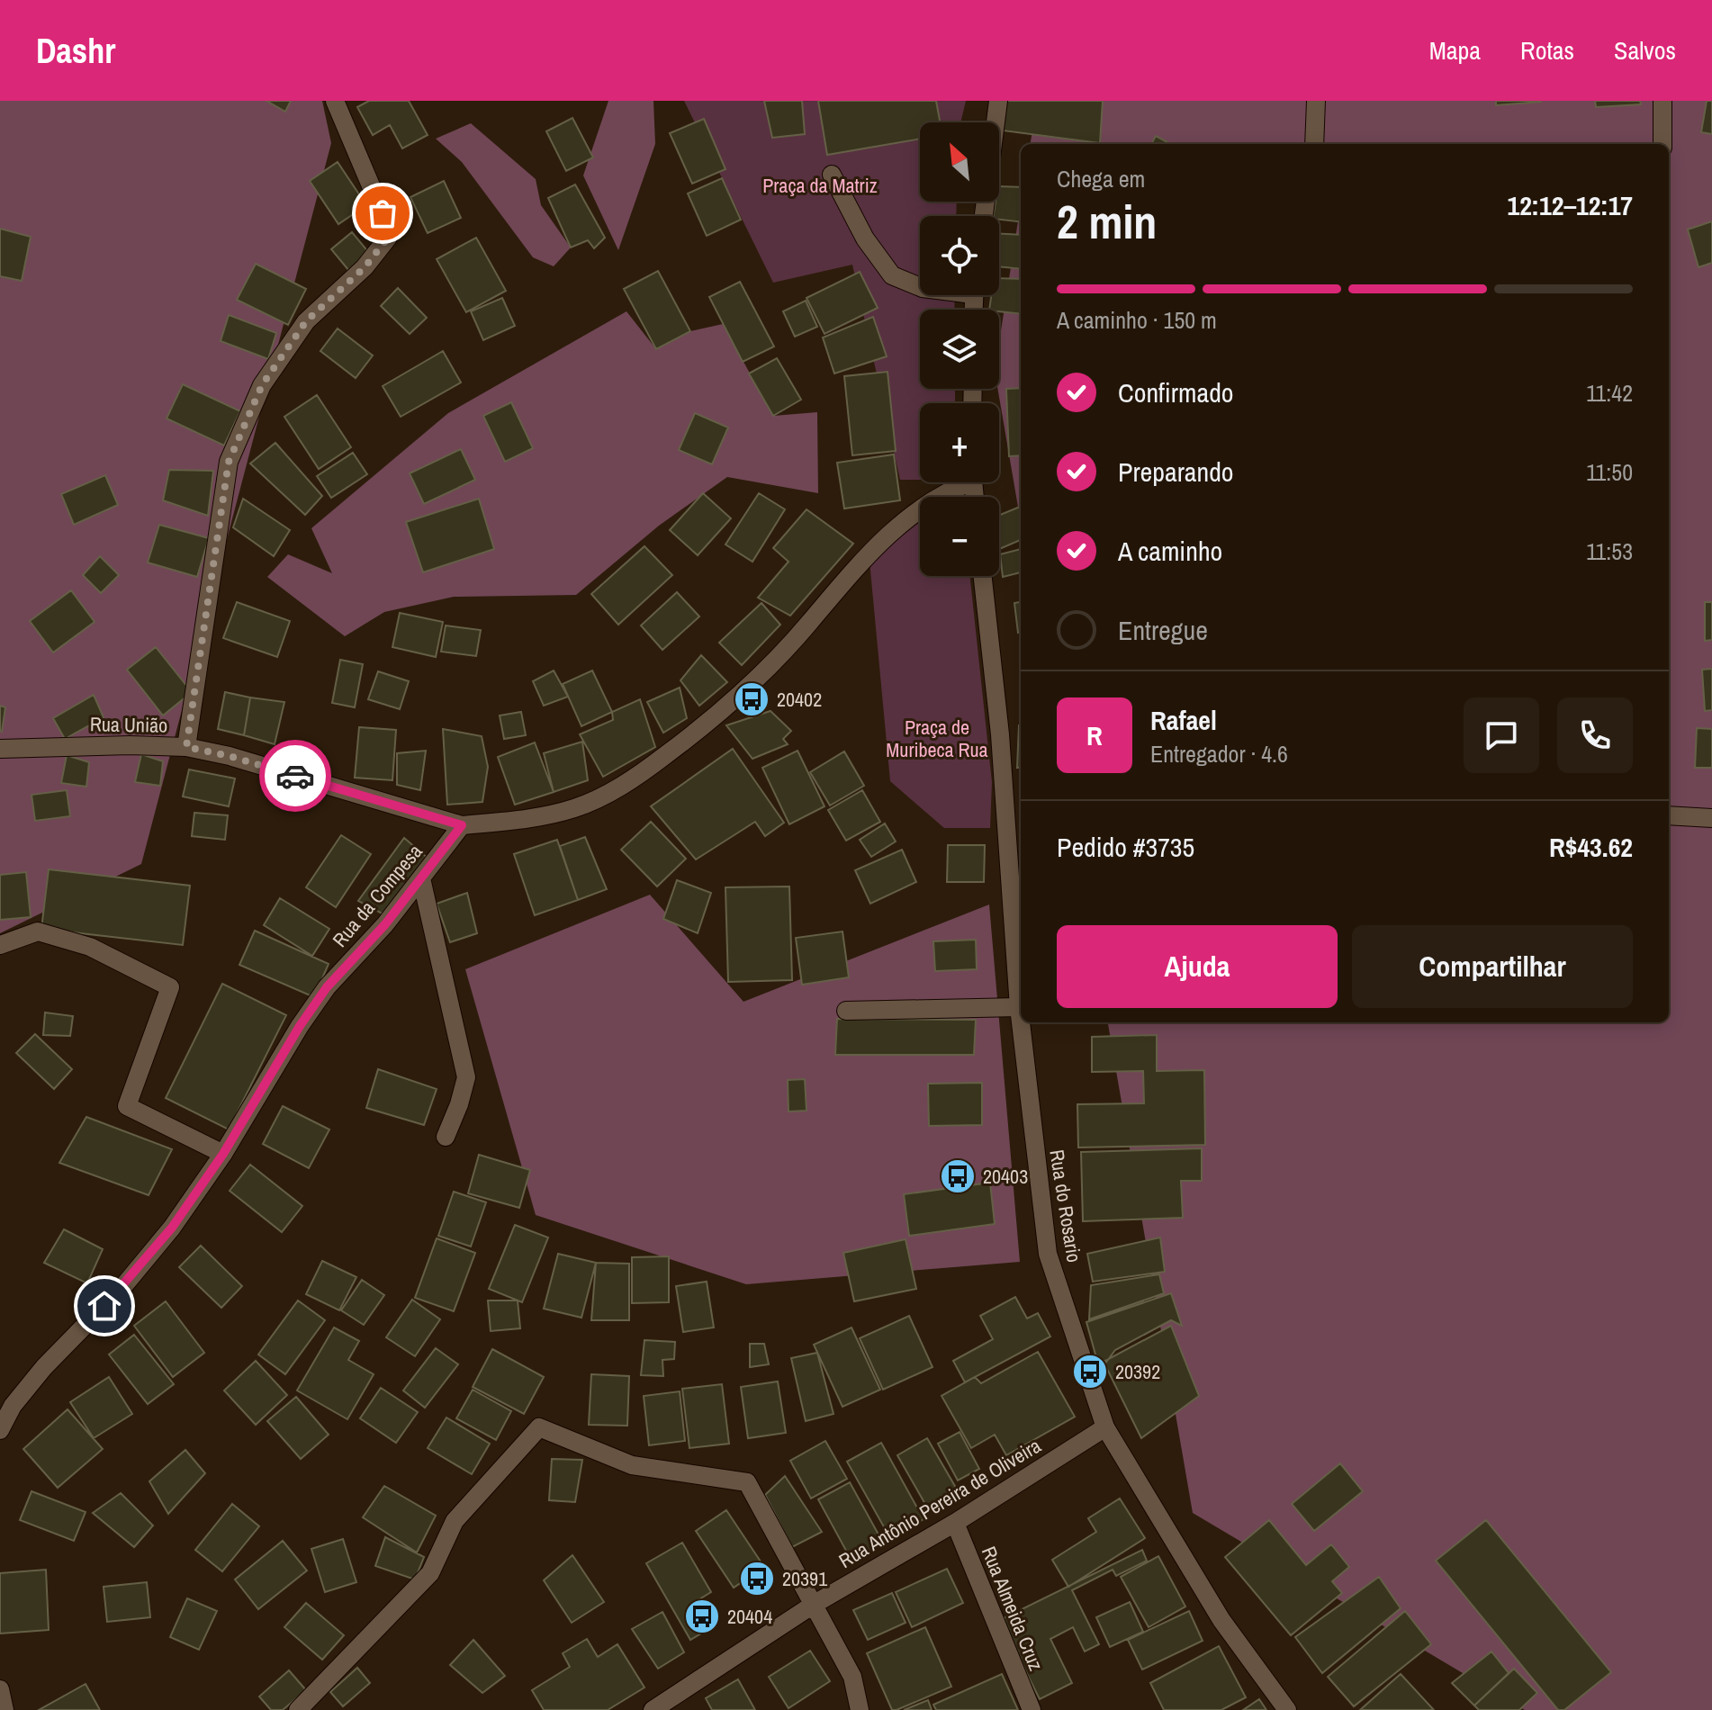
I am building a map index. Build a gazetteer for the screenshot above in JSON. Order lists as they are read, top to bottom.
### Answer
{
  "streets": {
    "street": [
      "Rua União",
      "Rua da Compesa",
      "Rua do Rosario",
      "Rua Antônio Pereira de Oliveira",
      "Rua Almeida Cruz"
    ]
  },
  "crossings": [
    ["Rua União", "Rua da Compesa"],
    ["Rua do Rosario", "Rua Antônio Pereira de Oliveira"],
    ["Rua Antônio Pereira de Oliveira", "Rua Almeida Cruz"]
  ],
  "parks": ["Praça da Matriz", "Praça de Muribeca Rua"],
  "places": {
    "bus stop": [
      "20402",
      "20403",
      "20392",
      "20391",
      "20404"
    ]
  },
  "north": "top left",
  "page": {
    "header": "Dashr",
    "nav": ["Mapa", "Rotas", "Salvos"],
    "map_buttons": ["+", "−"],
    "heading": ["2 min", "Chega em", "12:12–12:17"],
    "panel": [
      "Rafael",
      "Entregador · 4.6",
      "Pedido #3735",
      "R$43.62"
    ],
    "bar": "A caminho · 150 m",
    "list": [
      ["Confirmado", "11:42"],
      ["Preparando", "11:50"],
      ["A caminho", "11:53"],
      "Entregue"
    ],
    "round": "R",
    "buttons": ["Ajuda", "Compartilhar"]
  }
}
